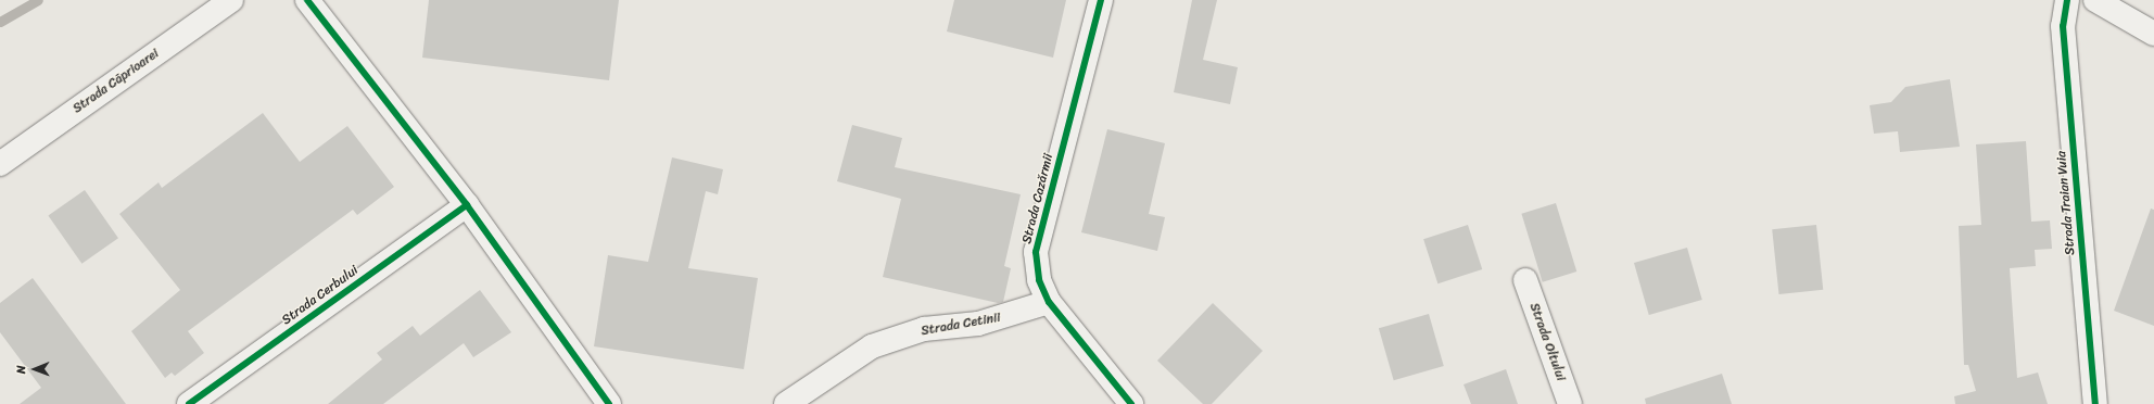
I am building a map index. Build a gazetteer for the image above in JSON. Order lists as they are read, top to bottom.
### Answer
{
  "streets": {
    "street": [
      "Strada Căprioarei",
      "Strada Cazărmii",
      "Strada Traian Vuia",
      "Strada Cerbului",
      "Strada Cetinii",
      "Strada Oltului"
    ]
  },
  "crossings": [
    ["Strada Cazărmii", "Strada Cetinii"]
  ],
  "north": "left"
}
